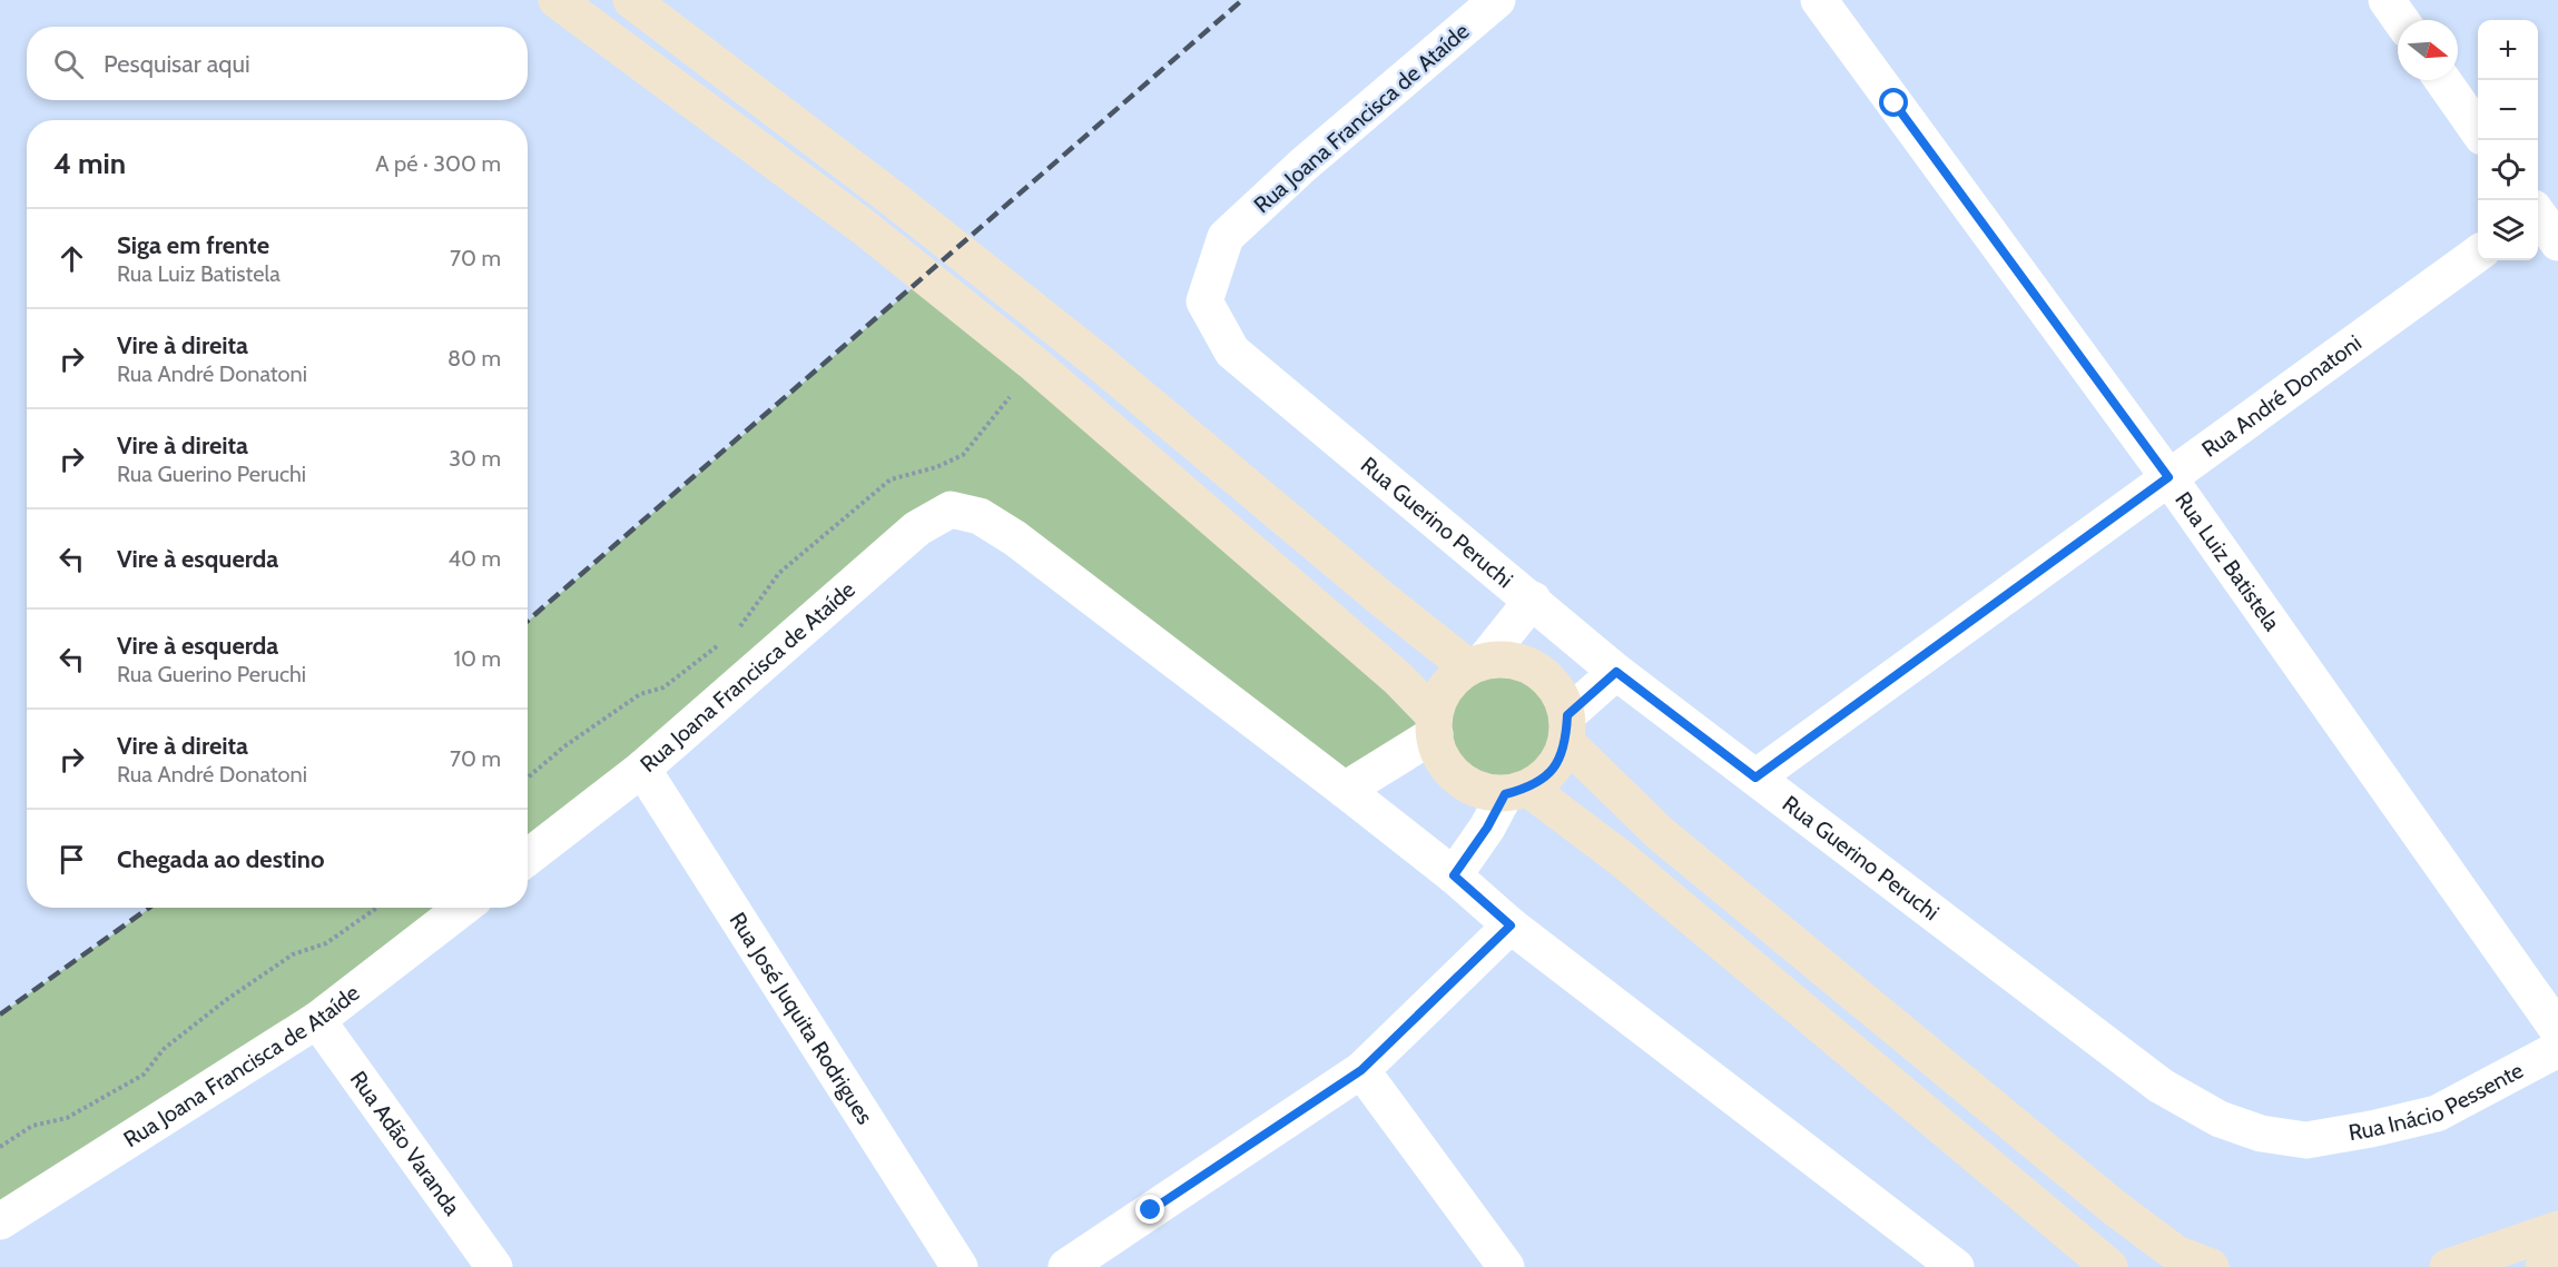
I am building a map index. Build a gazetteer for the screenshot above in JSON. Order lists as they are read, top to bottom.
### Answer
{
  "streets": {
    "street": [
      "Rua Joana Francisca de Ataíde",
      "Rua André Donatoni",
      "Rua Guerino Peruchi",
      "Rua Luiz Batistela",
      "Rua José Juquita Rodrigues",
      "Rua Inácio Pessente",
      "Rua Adão Varanda"
    ]
  },
  "crossings": [
    ["Rua Joana Francisca de Ataíde", "Rua Guerino Peruchi"],
    ["Rua Joana Francisca de Ataíde", "Rua José Juquita Rodrigues"],
    ["Rua Joana Francisca de Ataíde", "Rua Adão Varanda"],
    ["Rua André Donatoni", "Rua Guerino Peruchi"],
    ["Rua André Donatoni", "Rua Luiz Batistela"],
    ["Rua Guerino Peruchi", "Rua Inácio Pessente"]
  ],
  "north": "right",
  "page": {
    "map_buttons": ["+", "−"],
    "search": "Pesquisar aqui",
    "heading": ["4 min", "A pé · 300 m"],
    "list": [
      ["Siga em frente", "Rua Luiz Batistela", "70 m"],
      ["Vire à direita", "Rua André Donatoni", "80 m"],
      ["Vire à direita", "Rua Guerino Peruchi", "30 m"],
      ["Vire à esquerda", "40 m"],
      ["Vire à esquerda", "Rua Guerino Peruchi", "10 m"],
      ["Vire à direita", "Rua André Donatoni", "70 m"],
      "Chegada ao destino"
    ]
  }
}
